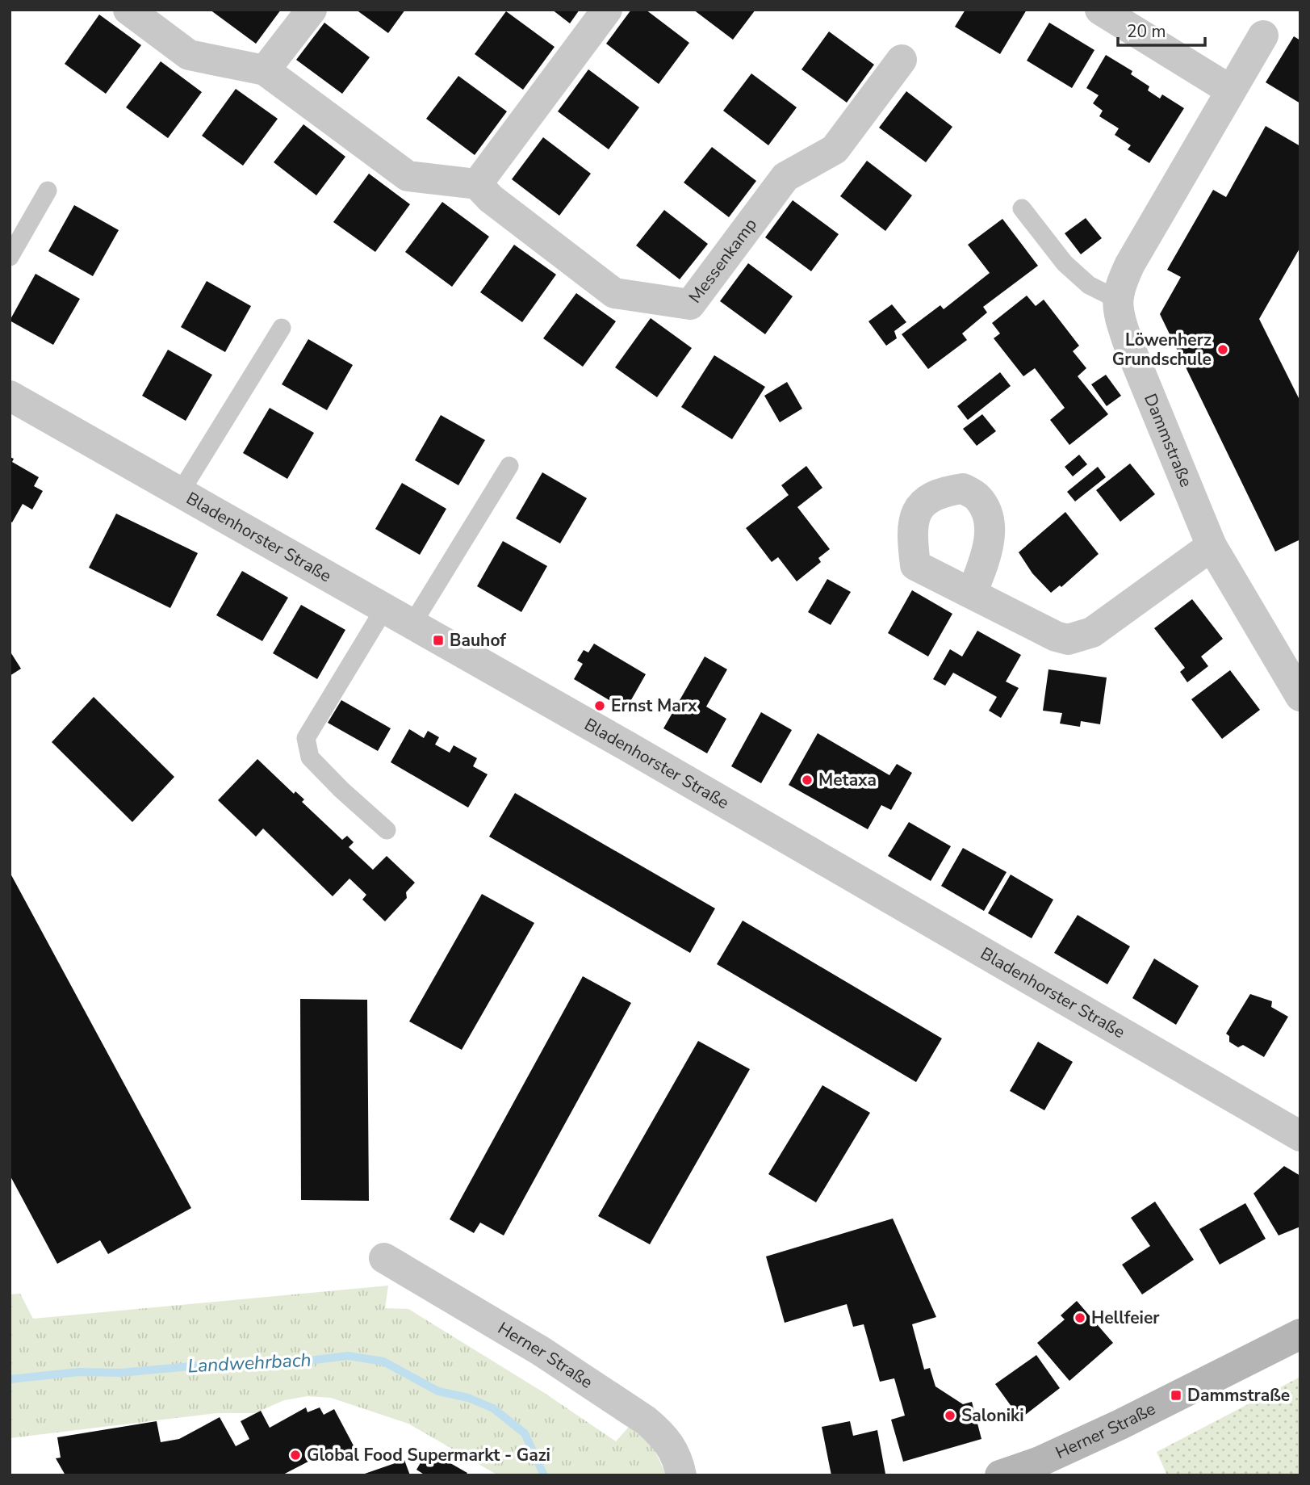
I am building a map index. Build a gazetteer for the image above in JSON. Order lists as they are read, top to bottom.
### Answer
{
  "streets": {
    "main road": ["Herner Straße"],
    "street": ["Messenkamp", "Dammstraße", "Bladenhorster Straße"]
  },
  "water": ["Landwehrbach"],
  "places": {
    "other": [
      "Löwenherz Grundschule",
      "Ernst Marx",
      "Metaxa",
      "Hellfeier",
      "Saloniki",
      "Global Food Supermarkt - Gazi"
    ],
    "transit": ["Bauhof", "Dammstraße"]
  },
  "scale_bar": "20 m"
}
